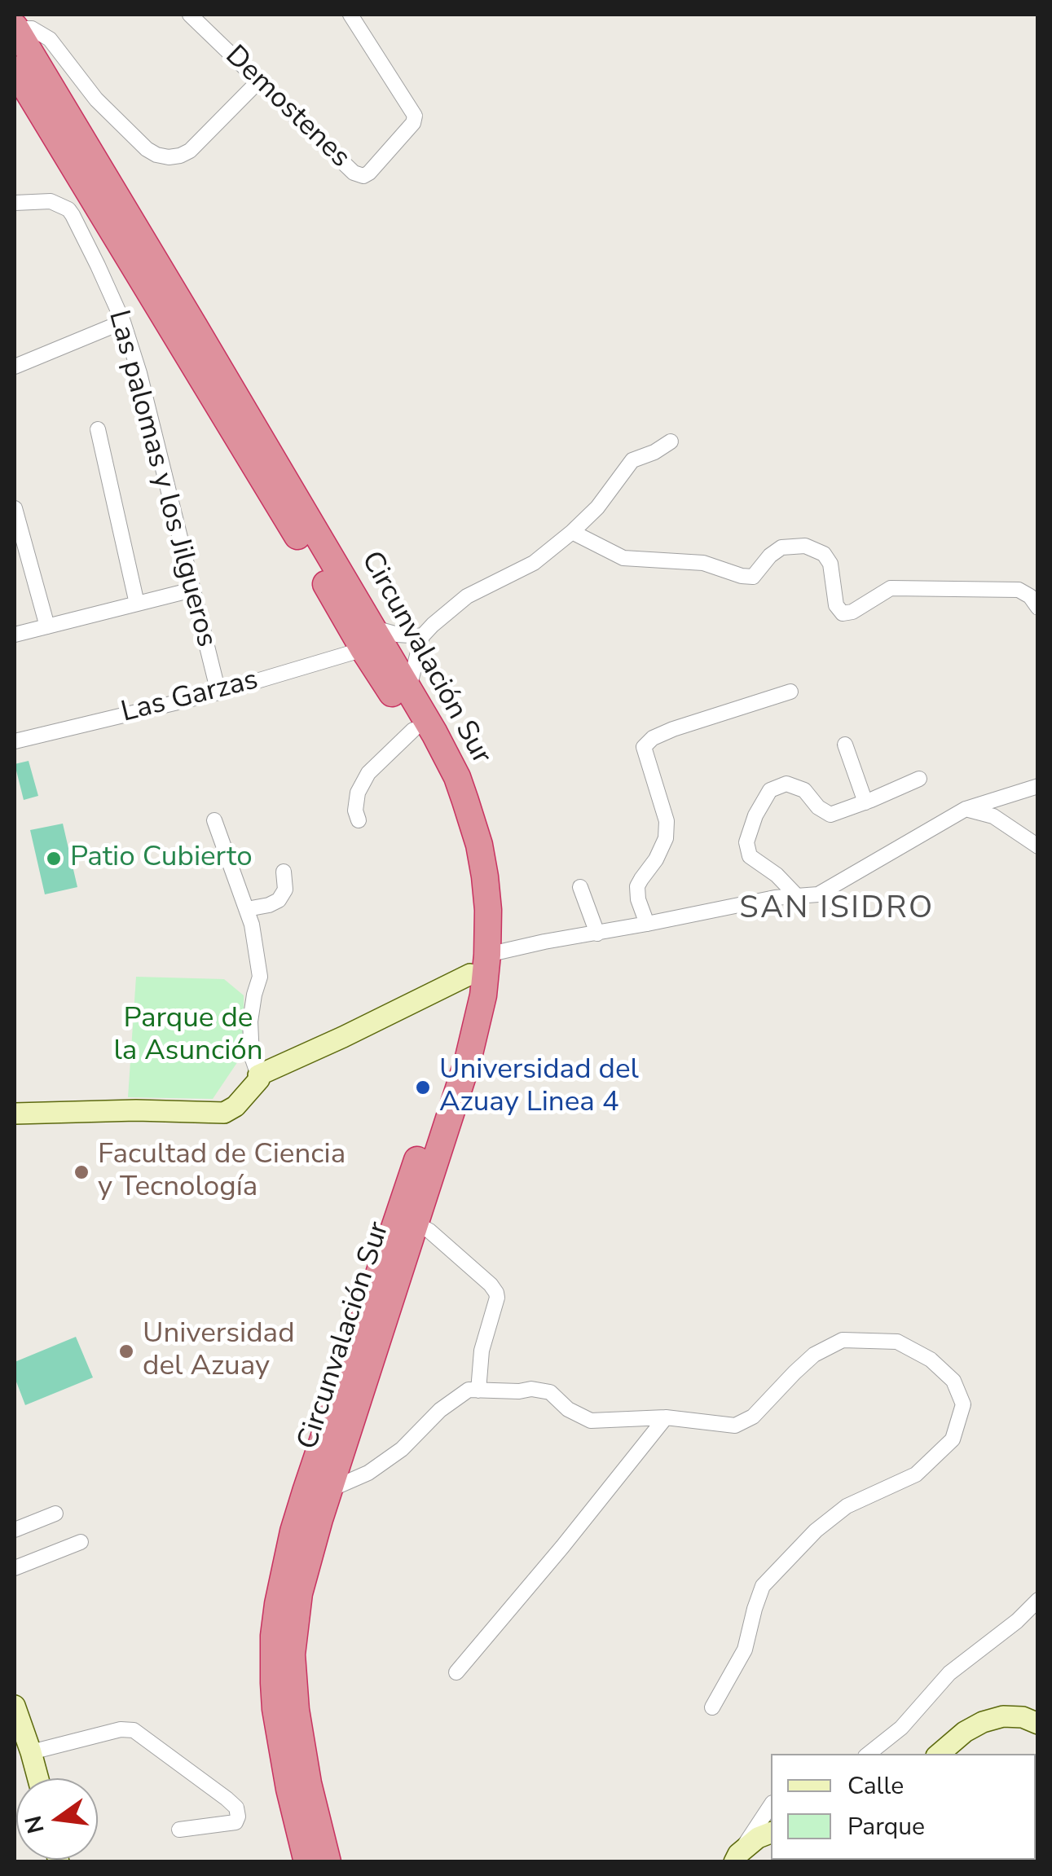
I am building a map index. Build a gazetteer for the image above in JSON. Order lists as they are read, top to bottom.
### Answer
{
  "streets": {
    "highway": ["Circunvalación Sur"],
    "street": ["Demostenes", "Las palomas y los Jilgueros", "Las Garzas"]
  },
  "crossings": [
    ["Las palomas y los Jilgueros", "Las Garzas"],
    ["Circunvalación Sur", "Las Garzas"]
  ],
  "districts": ["SAN ISIDRO"],
  "parks": ["Parque de la Asunción"],
  "places": [
    "Patio Cubierto",
    "Universidad del Azuay Linea 4",
    "Facultad de Ciencia y Tecnología",
    "Universidad del Azuay"
  ],
  "legend": ["Calle", "Parque"],
  "north": "left"
}
